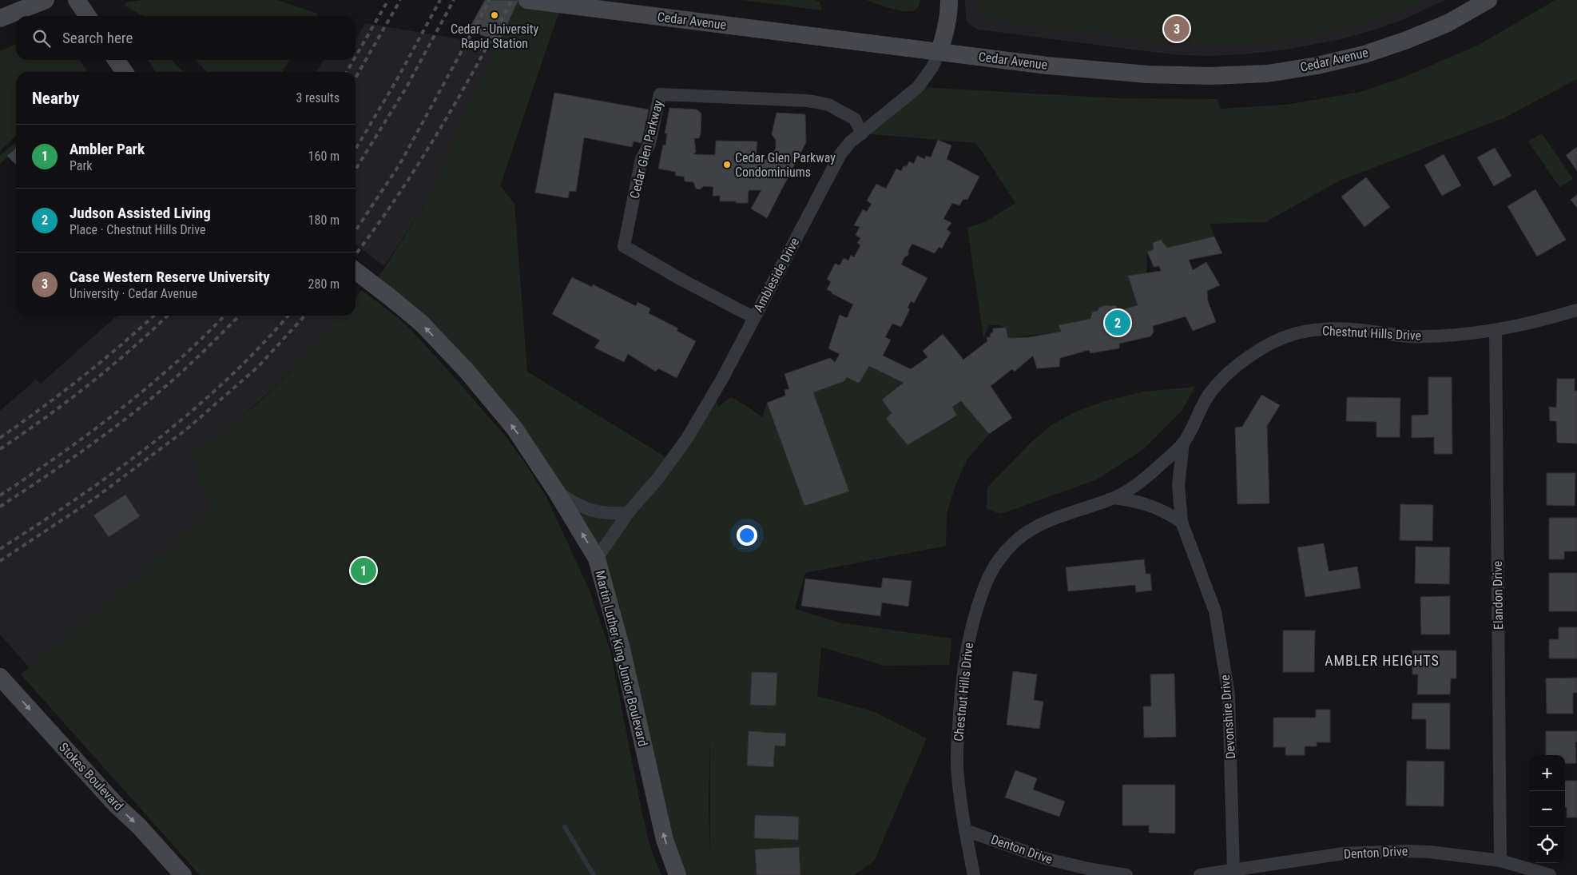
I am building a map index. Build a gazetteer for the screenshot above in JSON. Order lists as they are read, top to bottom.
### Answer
{
  "streets": {
    "main road": ["Cedar Avenue", "Martin Luther King Junior Boulevard", "Stokes Boulevard"],
    "street": [
      "Cedar Glen Parkway",
      "Ambleside Drive",
      "Chestnut Hills Drive",
      "Elandon Drive",
      "Devonshire Drive",
      "Denton Drive"
    ]
  },
  "crossings": [
    ["Cedar Avenue", "Ambleside Drive"],
    ["Cedar Glen Parkway", "Ambleside Drive"],
    ["Ambleside Drive", "Martin Luther King Junior Boulevard"],
    ["Chestnut Hills Drive", "Elandon Drive"],
    ["Chestnut Hills Drive", "Devonshire Drive"],
    ["Chestnut Hills Drive", "Denton Drive"],
    ["Elandon Drive", "Denton Drive"],
    ["Devonshire Drive", "Denton Drive"]
  ],
  "one_way": ["Martin Luther King Junior Boulevard", "Stokes Boulevard"],
  "districts": ["AMBLER HEIGHTS"],
  "places": ["Cedar - University Rapid Station", "Cedar Glen Parkway Condominiums"],
  "page": {
    "pins": ["3", "2", "1"],
    "search": "Search here",
    "heading": ["Nearby", "3 results"],
    "list": [
      {
        "mark": "1",
        "name": "Ambler Park",
        "note": "Park",
        "value": "160 m"
      },
      {
        "mark": "2",
        "name": "Judson Assisted Living",
        "note": "Place · Chestnut Hills Drive",
        "value": "180 m"
      },
      {
        "mark": "3",
        "name": "Case Western Reserve University",
        "note": "University · Cedar Avenue",
        "value": "280 m"
      }
    ],
    "map_buttons": ["+", "−"]
  }
}
